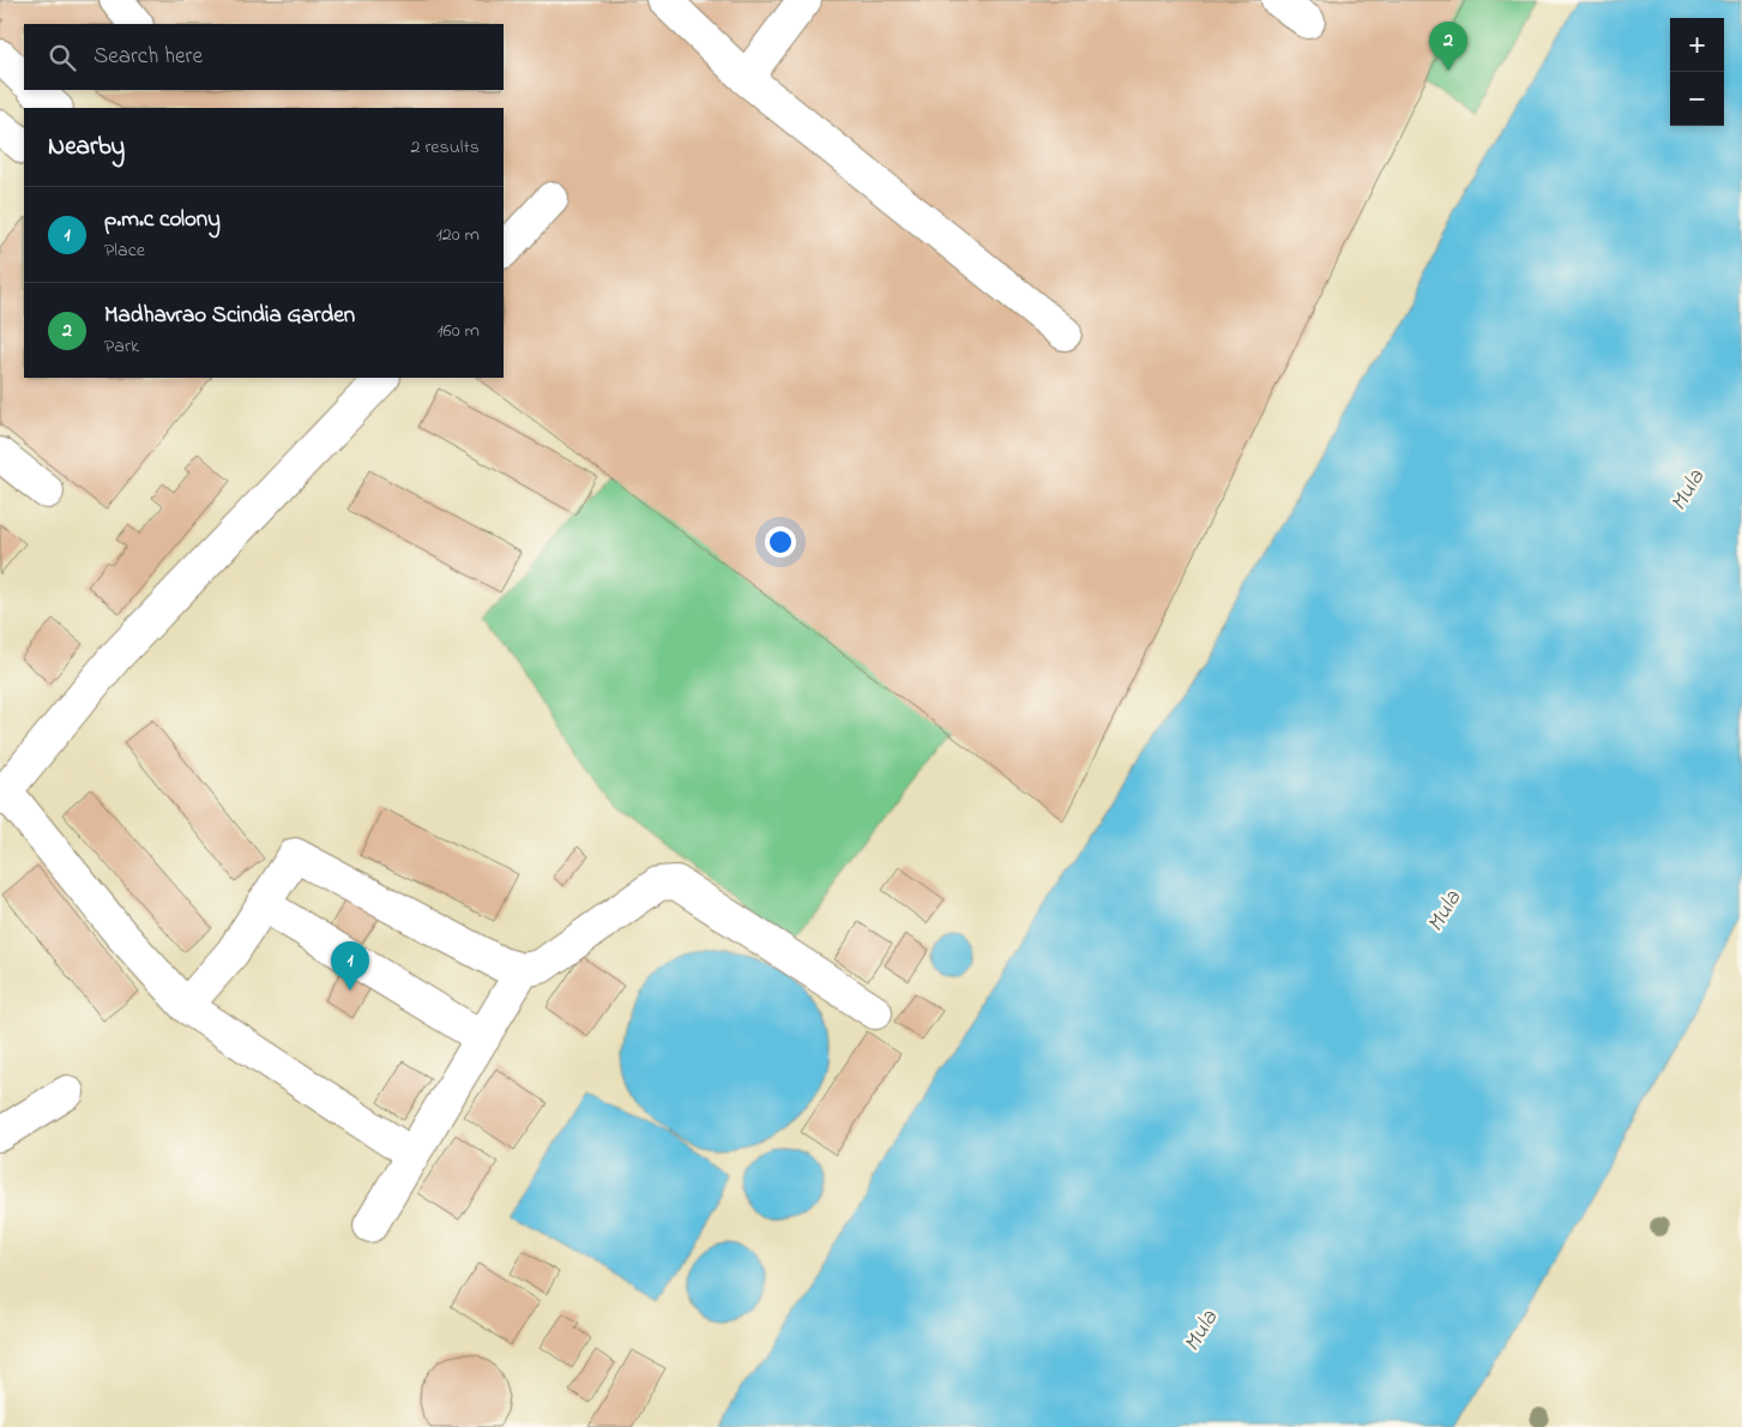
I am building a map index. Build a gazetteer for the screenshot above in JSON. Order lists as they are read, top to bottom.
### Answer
{
  "water": ["Mula"],
  "page": {
    "map_buttons": ["+", "−"],
    "pins": ["2", "1"],
    "search": "Search here",
    "heading": ["Nearby", "2 results"],
    "list": [
      {
        "mark": "1",
        "name": "p.m.c colony",
        "note": "Place",
        "value": "120 m"
      },
      {
        "mark": "2",
        "name": "Madhavrao Scindia Garden",
        "note": "Park",
        "value": "160 m"
      }
    ]
  }
}
